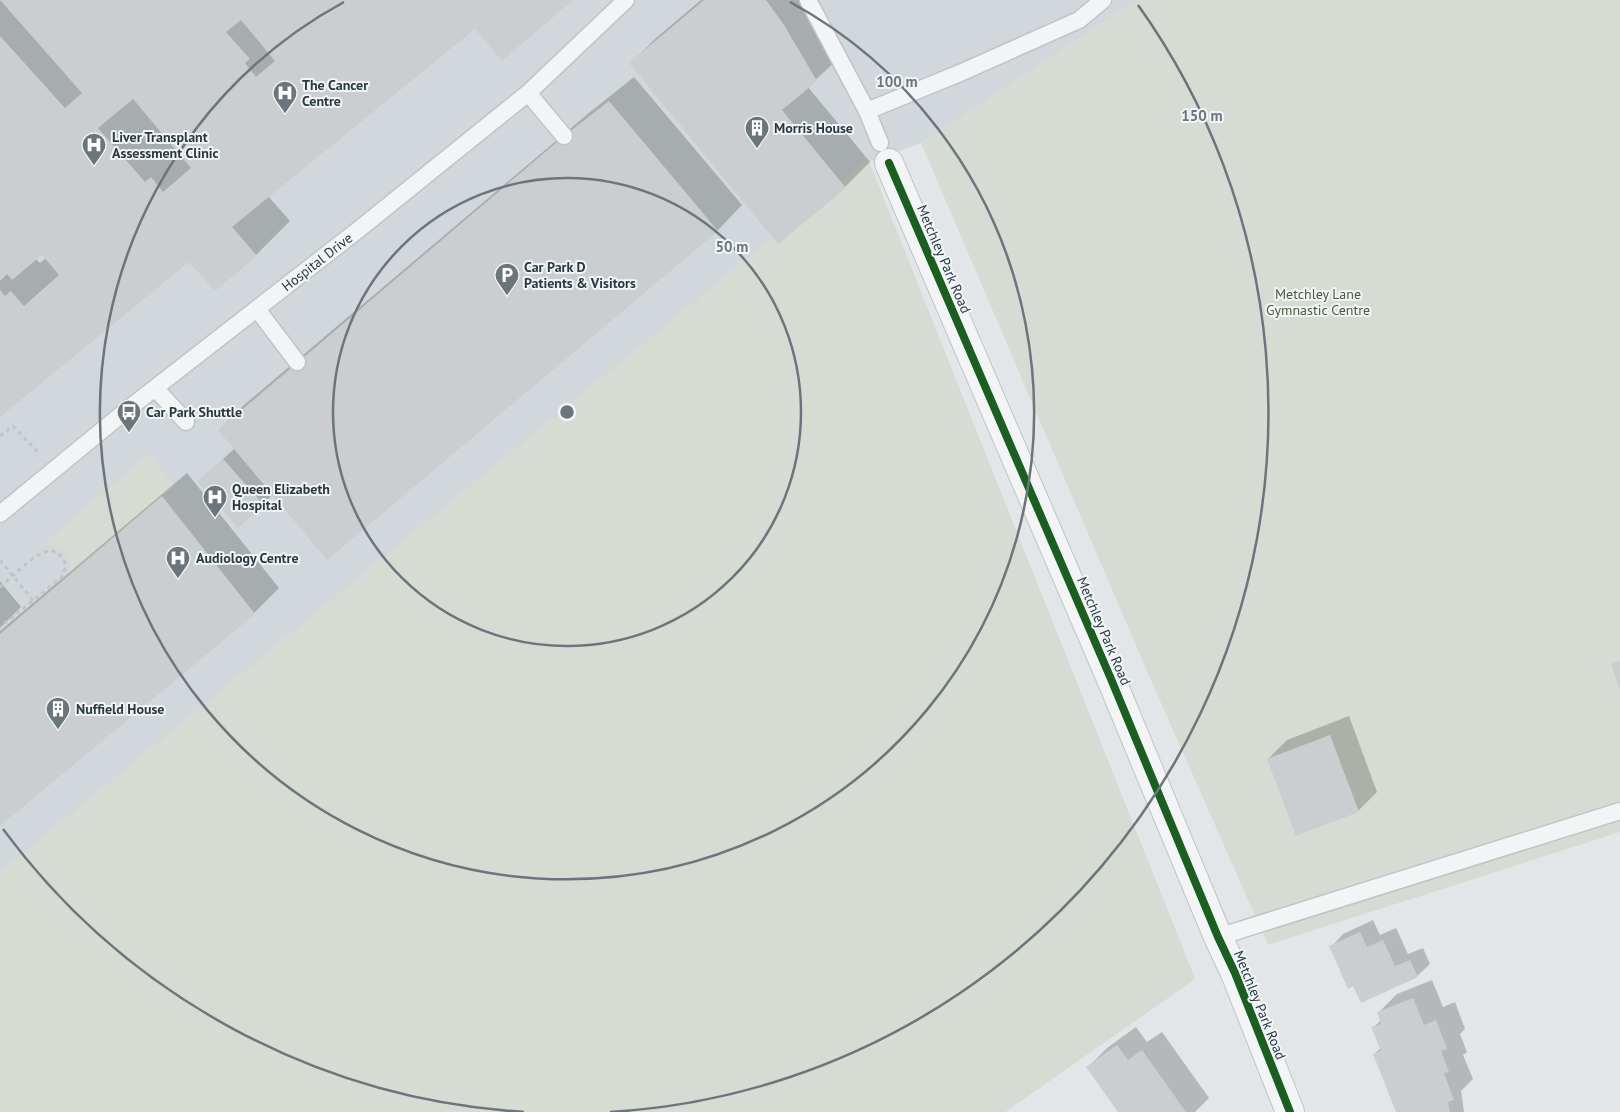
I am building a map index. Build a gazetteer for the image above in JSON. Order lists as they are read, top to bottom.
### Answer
{
  "streets": {
    "street": ["Metchley Park Road"],
    "lane": ["Hospital Drive"]
  },
  "parks": ["Metchley Lane Gymnastic Centre"],
  "places": {
    "hospital": [
      "The Cancer Centre",
      "Liver Transplant Assessment Clinic",
      "Queen Elizabeth Hospital",
      "Audiology Centre"
    ],
    "building": ["Morris House", "Nuffield House"],
    "parking": ["Car Park D Patients & Visitors"],
    "bus stop": ["Car Park Shuttle"]
  },
  "rings": ["100 m", "150 m", "50 m"]
}
